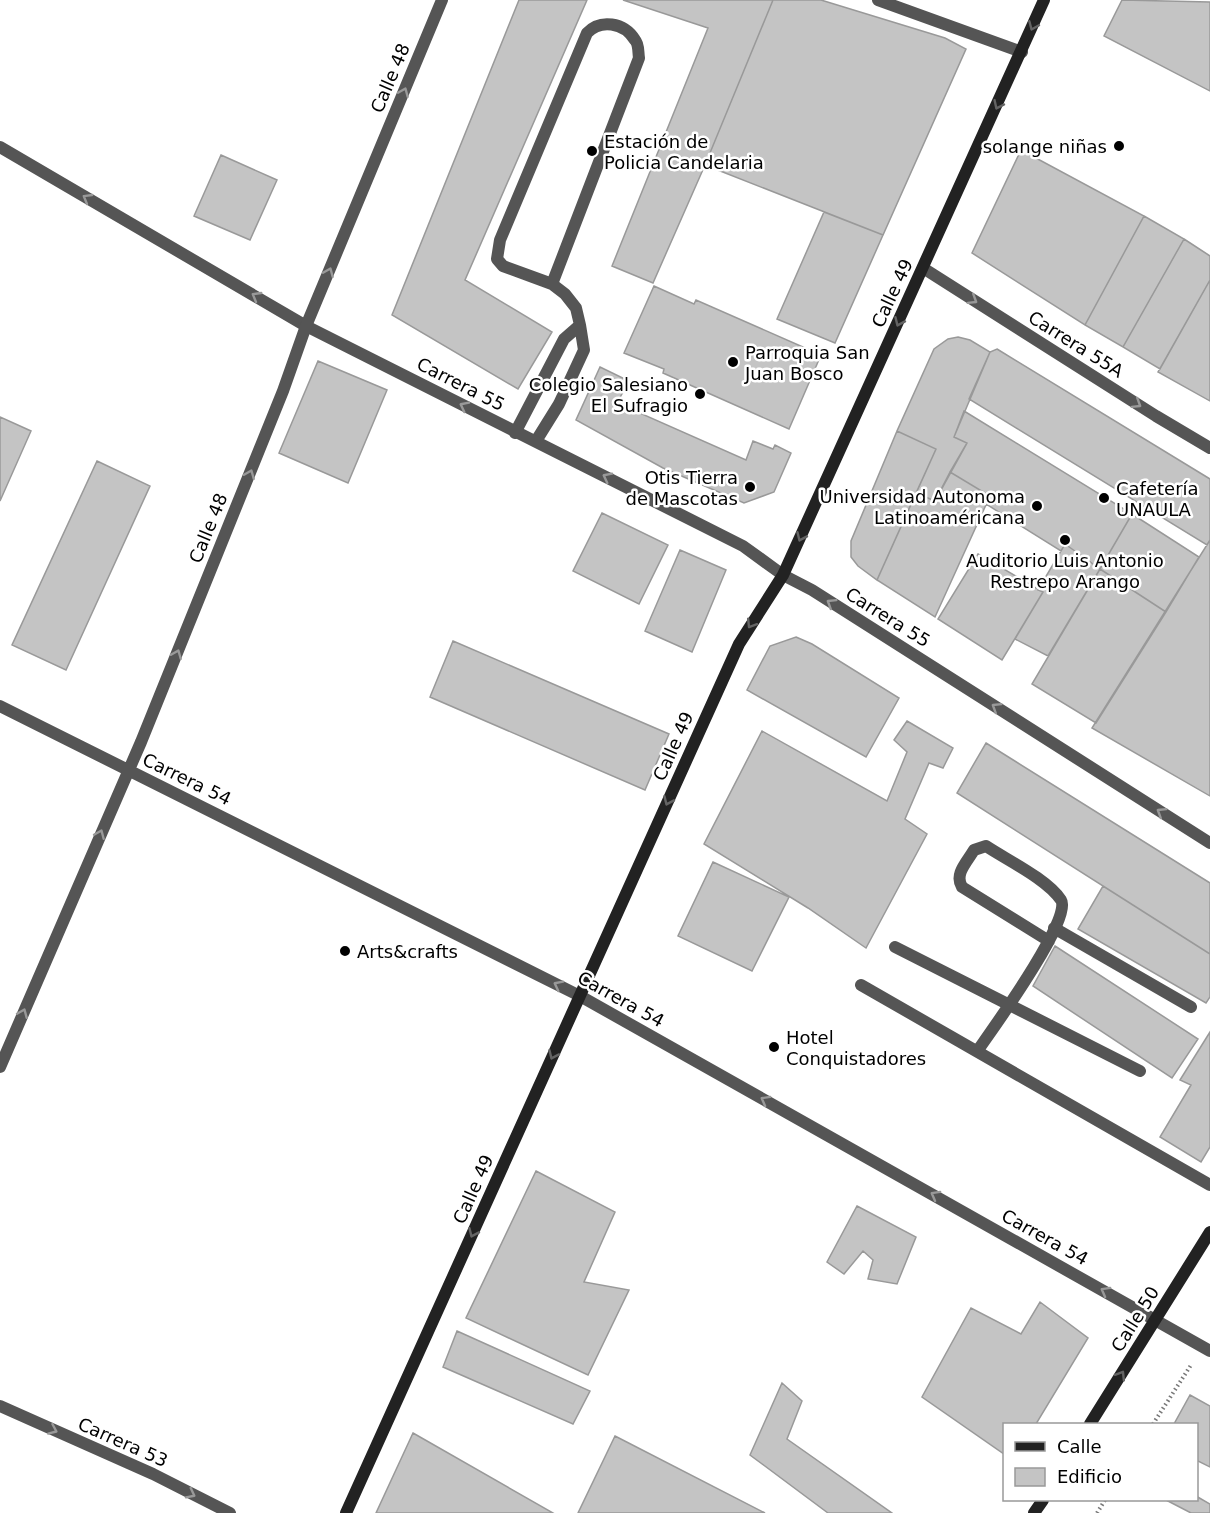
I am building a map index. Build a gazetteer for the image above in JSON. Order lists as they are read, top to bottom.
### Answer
{
  "streets": {
    "main road": ["Calle 49", "Calle 50"],
    "street": [
      "Calle 48",
      "Carrera 55A",
      "Carrera 55",
      "Carrera 54",
      "Carrera 53"
    ]
  },
  "crossings": [
    ["Calle 48", "Carrera 55"],
    ["Calle 48", "Carrera 54"],
    ["Calle 49", "Carrera 55A"],
    ["Calle 49", "Carrera 55"],
    ["Calle 49", "Carrera 54"],
    ["Carrera 54", "Calle 50"]
  ],
  "one_way": [
    "Calle 48",
    "Calle 49",
    "Carrera 55A",
    "Carrera 55",
    "Carrera 54",
    "Calle 50",
    "Carrera 53"
  ],
  "places": [
    "solange niñas",
    "Estación de Policia Candelaria",
    "Parroquia San Juan Bosco",
    "Colegio Salesiano El Sufragio",
    "Otis Tierra de Mascotas",
    "Cafetería UNAULA",
    "Universidad Autonoma Latinoaméricana",
    "Auditorio Luis Antonio Restrepo Arango",
    "Arts&crafts",
    "Hotel Conquistadores"
  ],
  "legend": ["Calle", "Edificio"]
}
